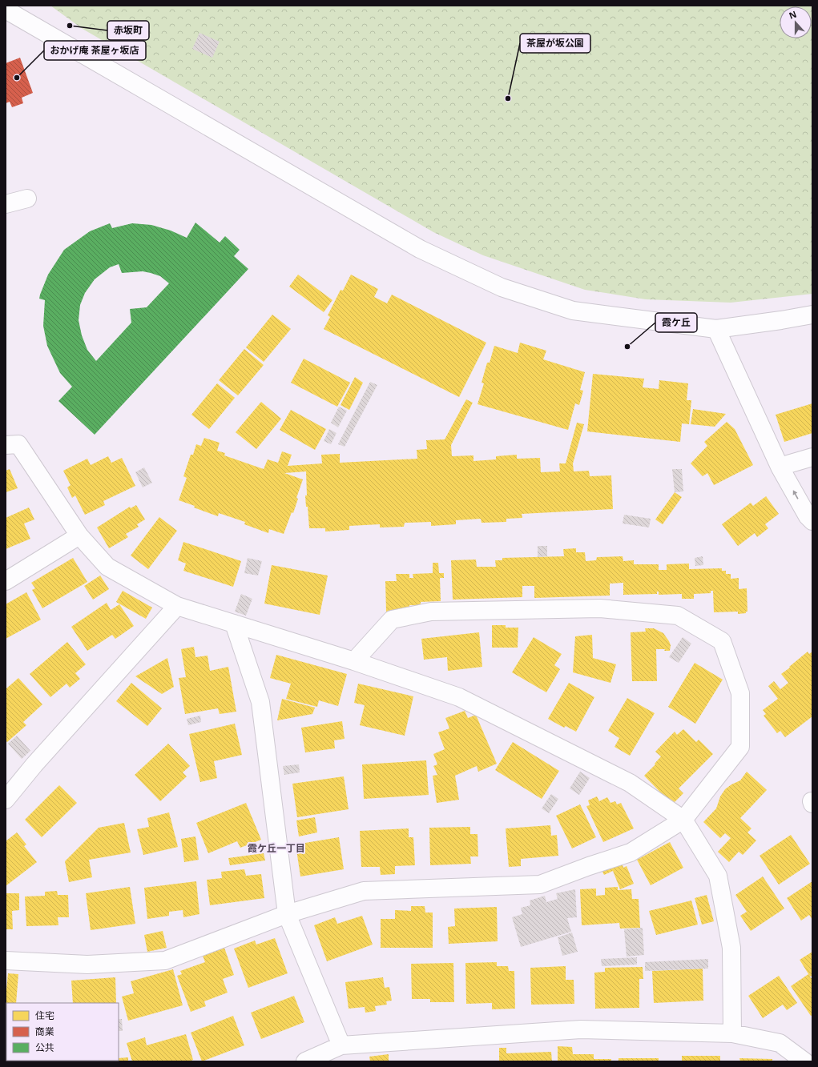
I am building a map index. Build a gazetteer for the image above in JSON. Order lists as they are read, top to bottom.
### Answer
{
  "districts": ["霞ケ丘一丁目"],
  "places": [
    "赤坂町",
    "おかげ庵 茶屋ヶ坂店",
    "茶屋が坂公園",
    "霞ケ丘"
  ],
  "legend": ["住宅", "商業", "公共"],
  "north": "top"
}
